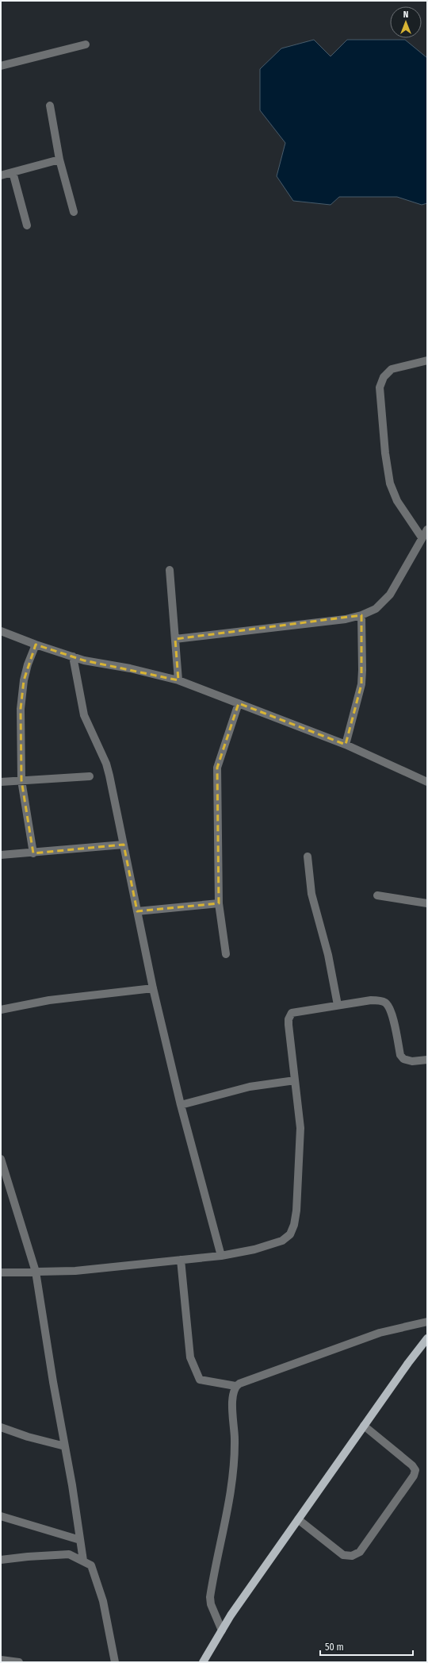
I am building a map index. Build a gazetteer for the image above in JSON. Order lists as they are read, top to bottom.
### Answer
{
  "scale_bar": "50 m",
  "north": "top"
}
